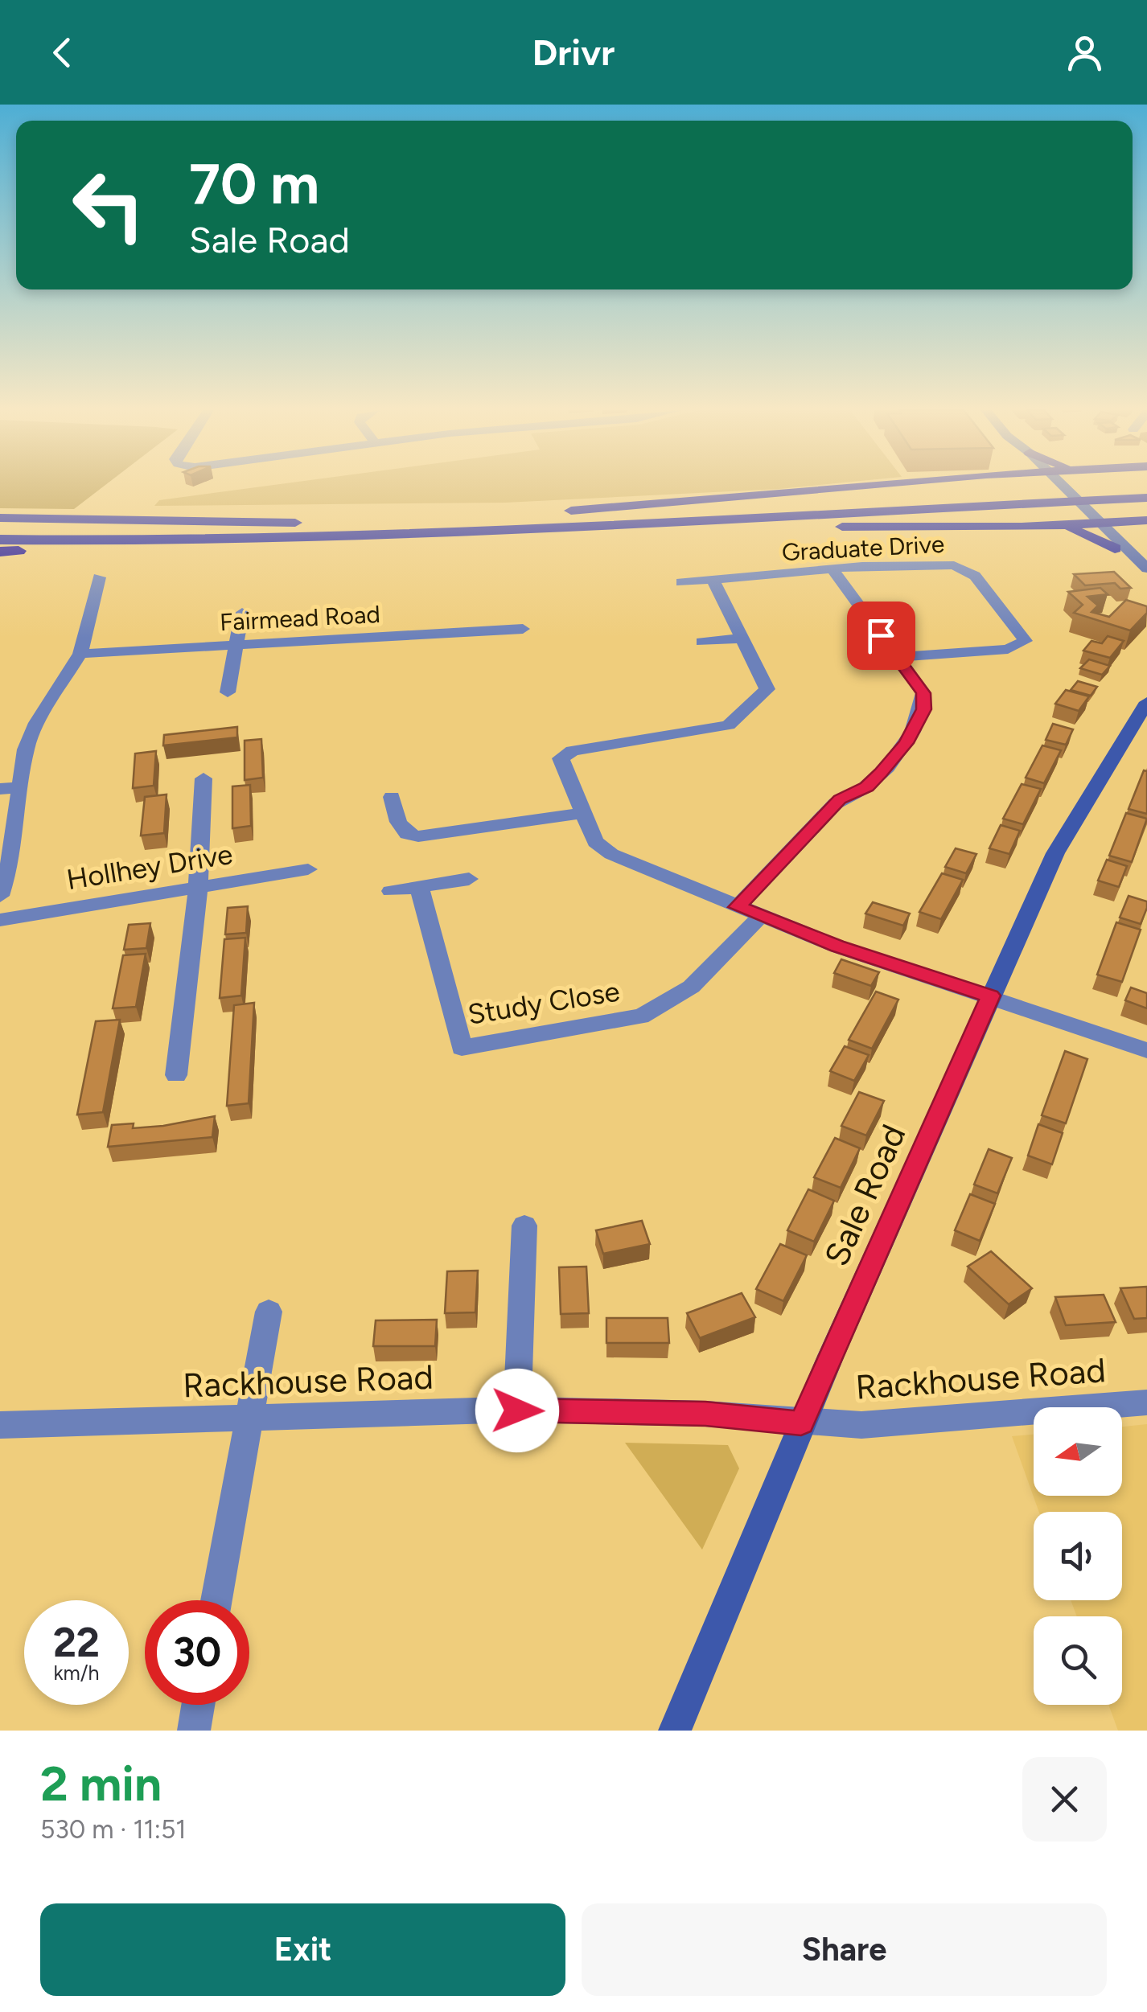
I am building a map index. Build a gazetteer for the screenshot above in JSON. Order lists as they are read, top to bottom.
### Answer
{
  "streets": {
    "main road": ["Sale Road"],
    "street": [
      "Graduate Drive",
      "Fairmead Road",
      "Hollhey Drive",
      "Study Close",
      "Rackhouse Road"
    ]
  },
  "crossings": [
    ["Sale Road", "Rackhouse Road"]
  ],
  "north": "left",
  "page": {
    "header": "Drivr",
    "turn": ["70 m", "Sale Road"],
    "speed": "22 km/h",
    "limit": "30",
    "heading": ["2 min", "530 m · 11:51"],
    "buttons": ["Exit", "Share"]
  }
}
